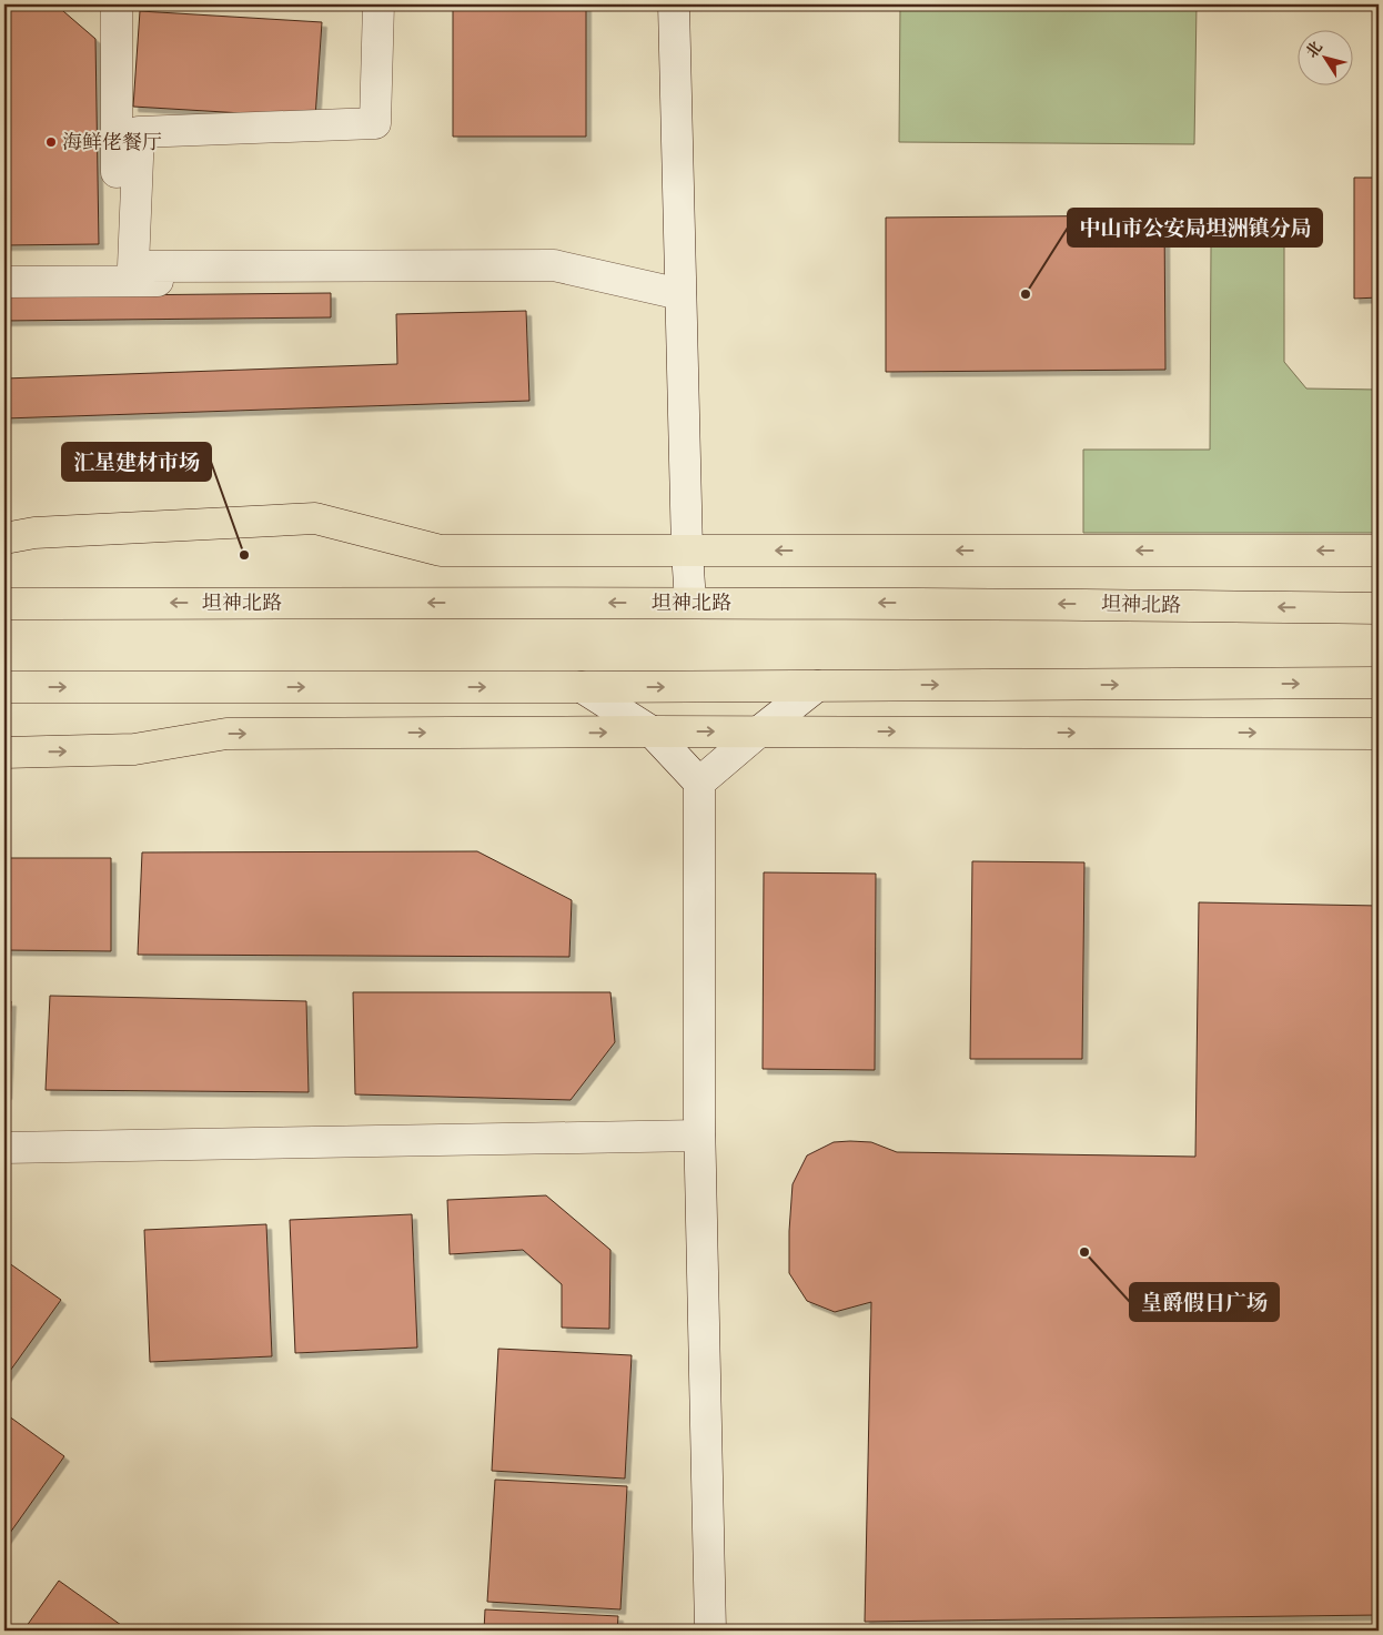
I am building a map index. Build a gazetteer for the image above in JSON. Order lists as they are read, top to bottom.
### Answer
{
  "streets": {
    "main road": ["坦神北路"]
  },
  "places": [
    "海鲜佬餐厅",
    "中山市公安局坦洲镇分局",
    "汇星建材市场",
    "皇爵假日广场"
  ],
  "north": "top left"
}
